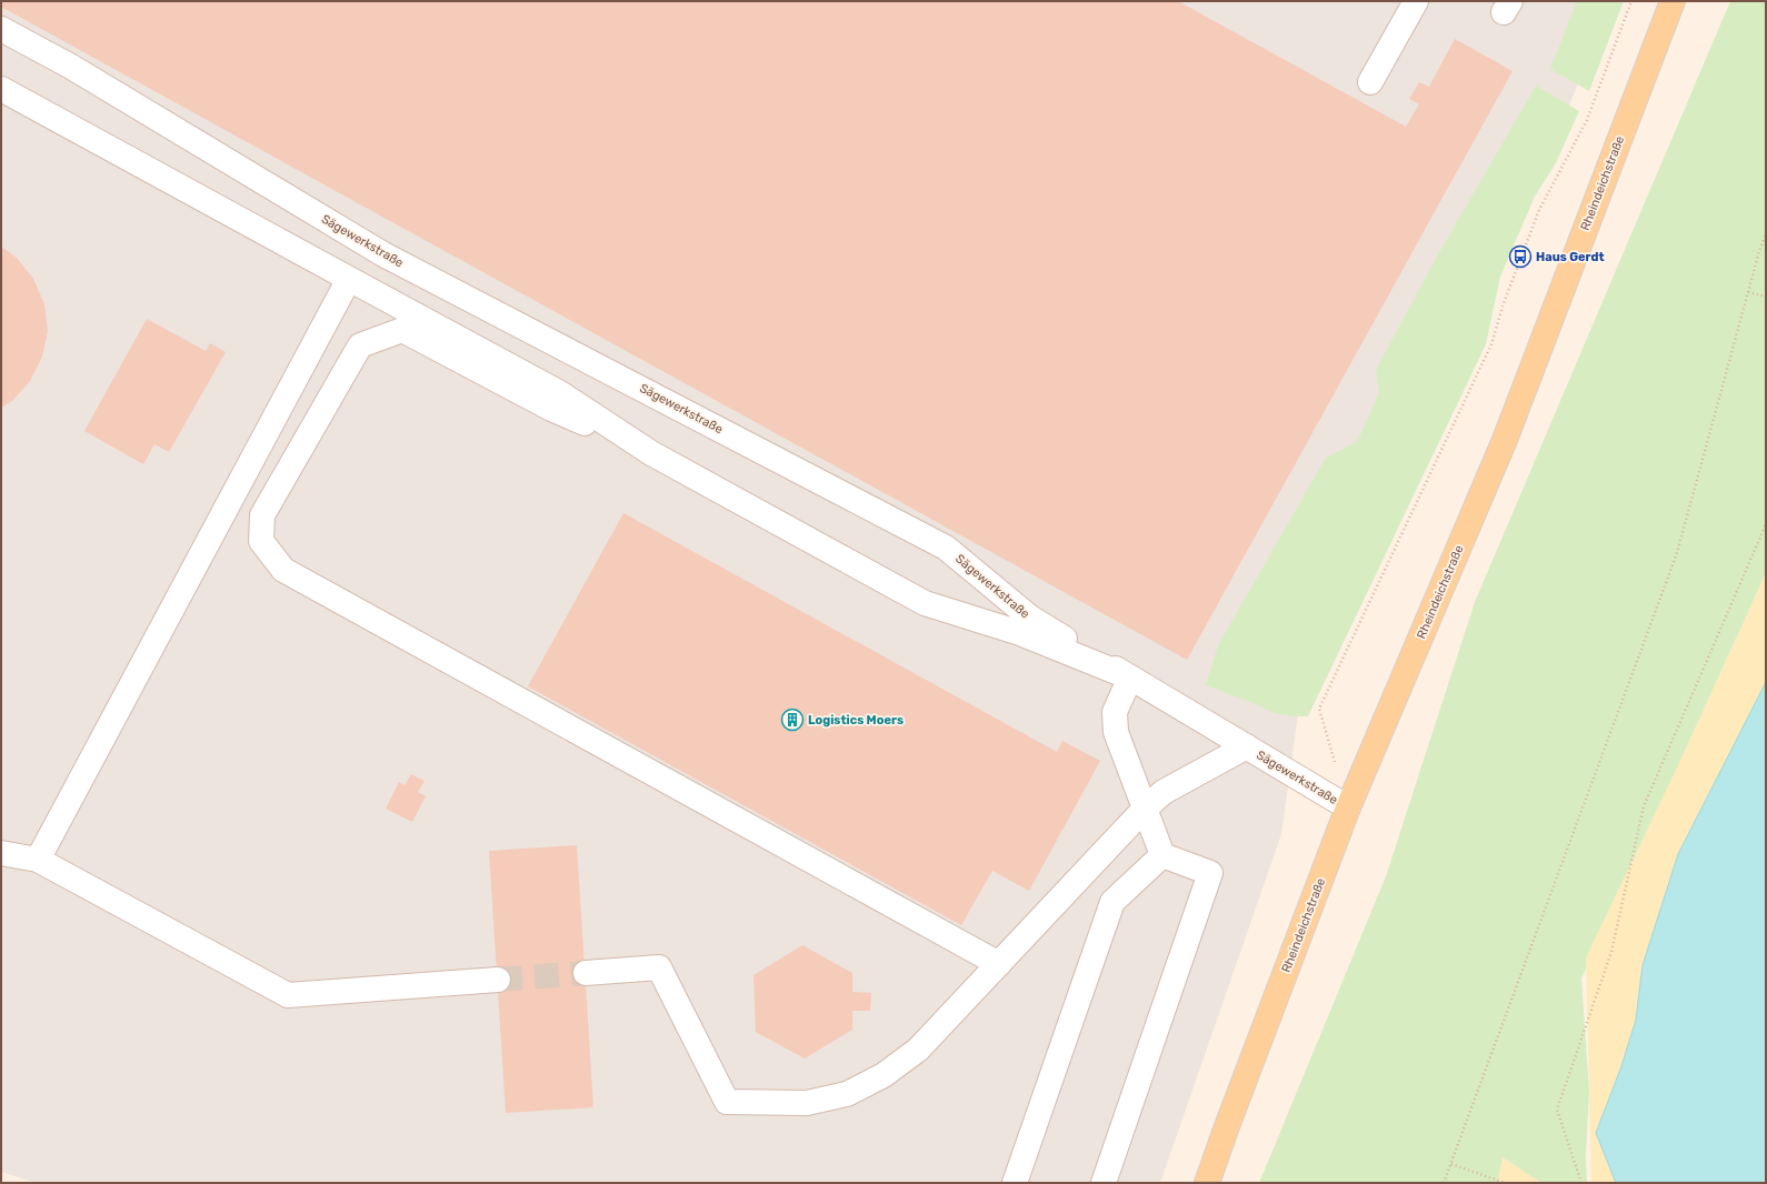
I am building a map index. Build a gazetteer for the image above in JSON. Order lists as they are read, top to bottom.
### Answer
{
  "streets": {
    "main road": ["Rheindeichstraße"],
    "lane": ["Sägewerkstraße"]
  },
  "crossings": [
    ["Rheindeichstraße", "Sägewerkstraße"]
  ],
  "places": {
    "bus stop": ["Haus Gerdt"],
    "building": ["Logistics Moers"]
  }
}
